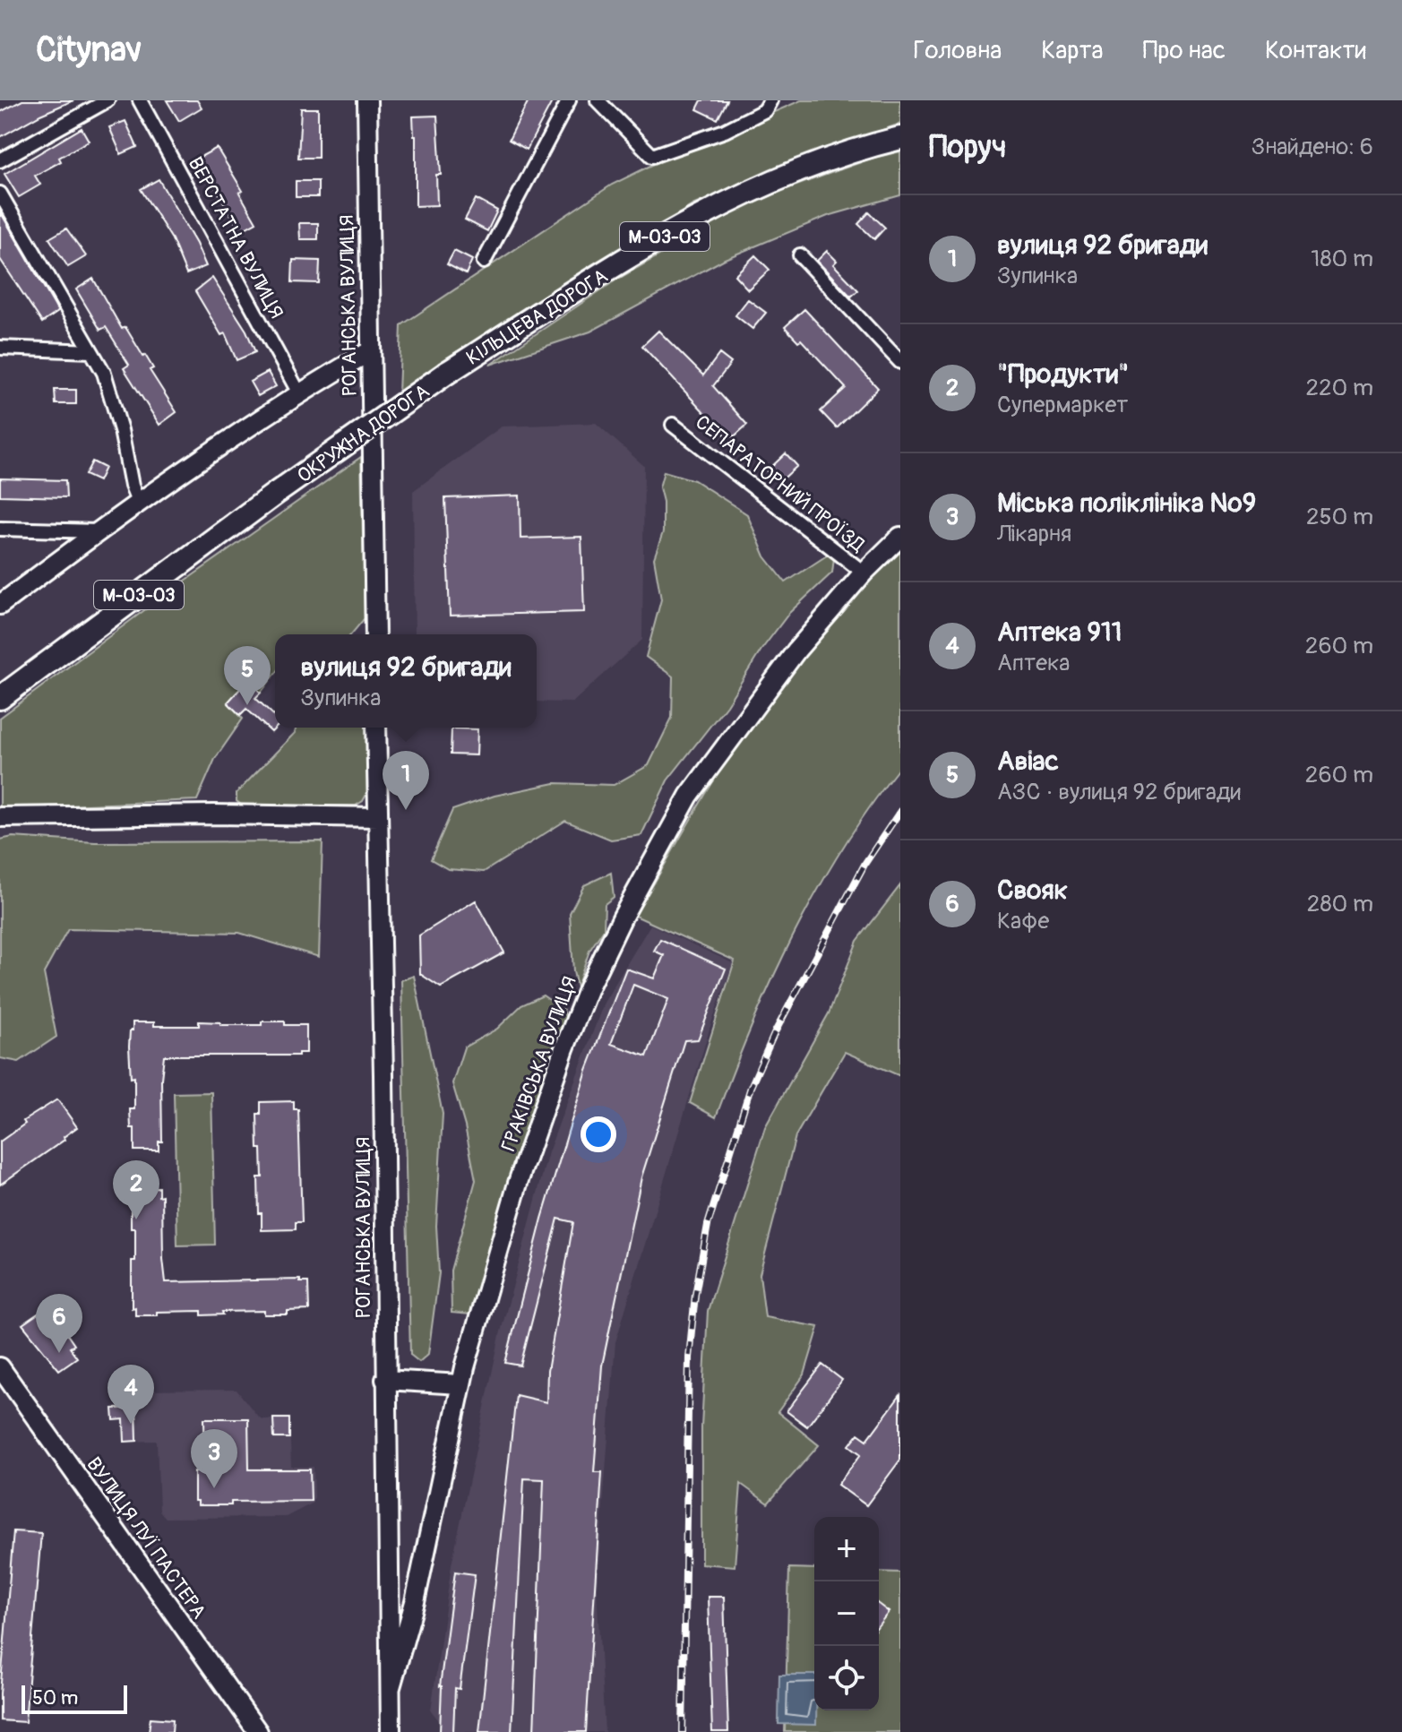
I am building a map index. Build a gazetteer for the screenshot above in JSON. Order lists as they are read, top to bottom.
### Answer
{
  "streets": {
    "highway": ["М-03-03", "КІЛЬЦЕВА ДОРОГА", "ОКРУЖНА ДОРОГА"],
    "street": [
      "ВЕРСТАТНА ВУЛИЦЯ",
      "РОГАНСЬКА ВУЛИЦЯ",
      "СЕПАРАТОРНИЙ ПРОЇЗД",
      "ГРАКІВСЬКА ВУЛИЦЯ",
      "ВУЛИЦЯ ЛУЇ ПАСТЕРА"
    ]
  },
  "crossings": [
    ["РОГАНСЬКА ВУЛИЦЯ", "ГРАКІВСЬКА ВУЛИЦЯ"],
    ["КІЛЬЦЕВА ДОРОГА", "ОКРУЖНА ДОРОГА"],
    ["СЕПАРАТОРНИЙ ПРОЇЗД", "ГРАКІВСЬКА ВУЛИЦЯ"]
  ],
  "scale_bar": "50 m",
  "page": {
    "header": "Citynav",
    "nav": [
      "Головна",
      "Карта",
      "Про нас",
      "Контакти"
    ],
    "heading": ["Поруч", "Знайдено: 6"],
    "list": [
      {
        "mark": "1",
        "name": "вулиця 92 бригади",
        "note": "Зупинка",
        "value": "180 m"
      },
      {
        "mark": "2",
        "name": "\"Продукти\"",
        "note": "Супермаркет",
        "value": "220 m"
      },
      {
        "mark": "3",
        "name": "Міська поліклініка №9",
        "note": "Лікарня",
        "value": "250 m"
      },
      {
        "mark": "4",
        "name": "Аптека 911",
        "note": "Аптека",
        "value": "260 m"
      },
      {
        "mark": "5",
        "name": "Авіас",
        "note": "АЗС · вулиця 92 бригади",
        "value": "260 m"
      },
      {
        "mark": "6",
        "name": "Свояк",
        "note": "Кафе",
        "value": "280 m"
      }
    ],
    "popup": ["вулиця 92 бригади", "Зупинка"],
    "pins": [
      "5",
      "1",
      "2",
      "6",
      "4",
      "3"
    ],
    "map_buttons": ["+", "−"],
    "scale": "50 m"
  }
}
